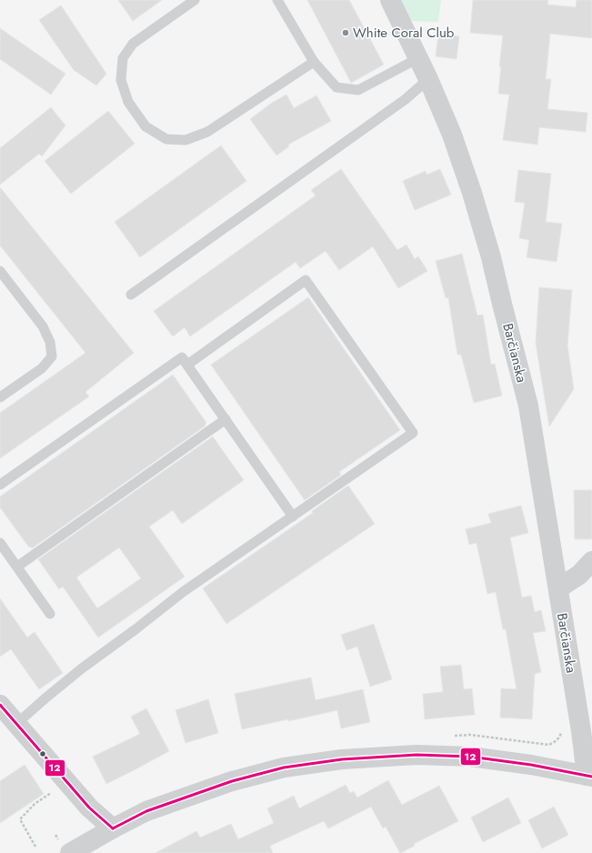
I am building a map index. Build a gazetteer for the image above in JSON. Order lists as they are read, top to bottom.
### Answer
{
  "streets": {
    "street": ["Barčianska"]
  },
  "places": ["White Coral Club"],
  "lines": ["transit line 12"]
}
